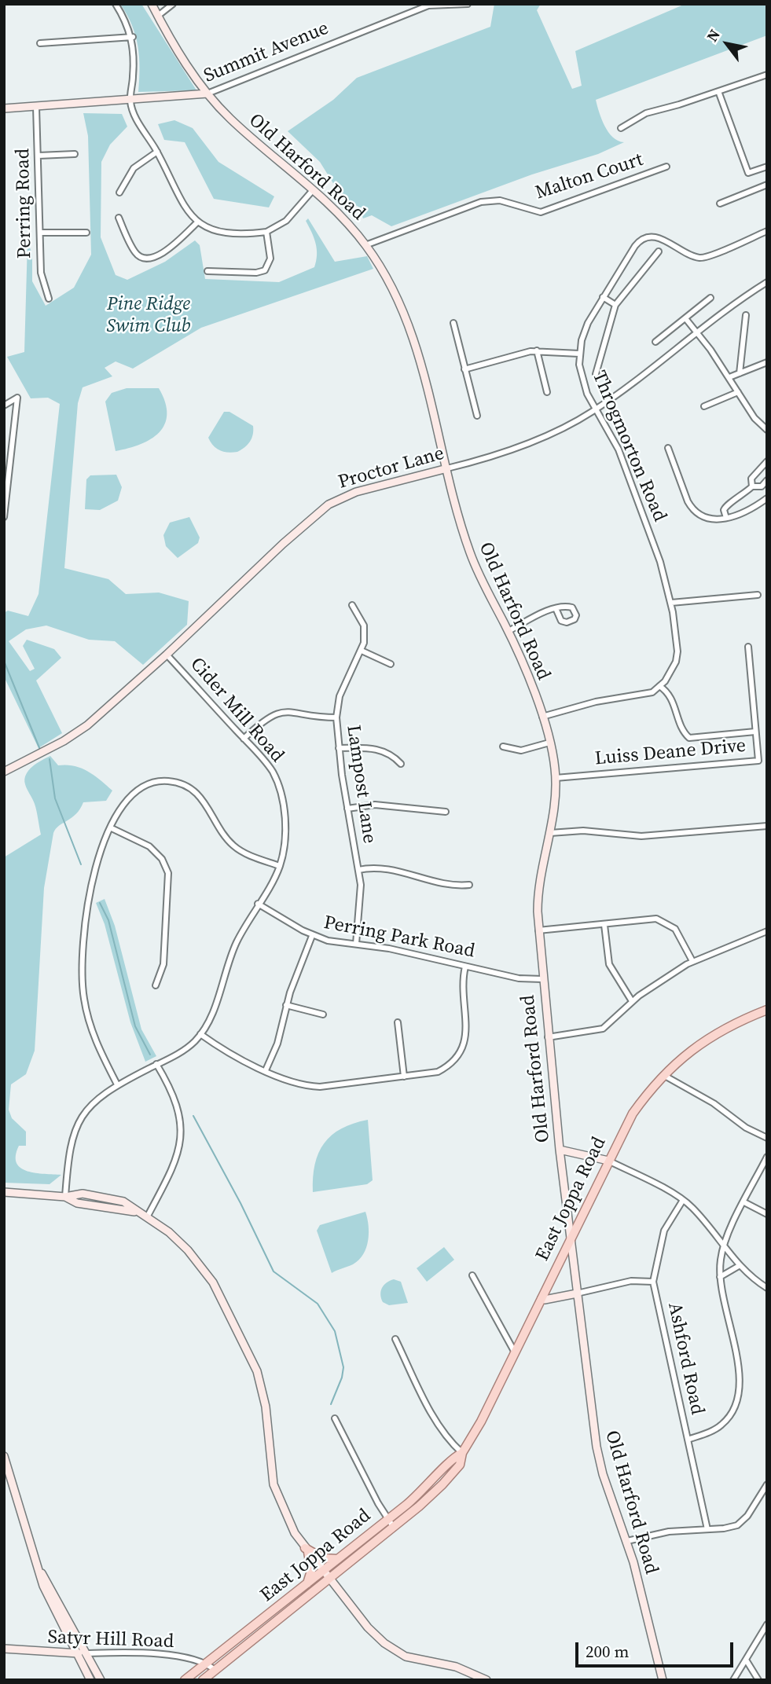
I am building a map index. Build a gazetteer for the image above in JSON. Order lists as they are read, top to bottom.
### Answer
{
  "streets": {
    "main road": ["East Joppa Road"],
    "street": [
      "Summit Avenue",
      "Old Harford Road",
      "Malton Court",
      "Perring Road",
      "Throgmorton Road",
      "Proctor Lane",
      "Cider Mill Road",
      "Luiss Deane Drive",
      "Lampost Lane",
      "Perring Park Road",
      "Ashford Road",
      "Satyr Hill Road"
    ]
  },
  "crossings": [
    ["Summit Avenue", "Old Harford Road"],
    ["Summit Avenue", "Perring Road"],
    ["Old Harford Road", "Malton Court"],
    ["Old Harford Road", "Proctor Lane"],
    ["Old Harford Road", "Luiss Deane Drive"],
    ["Old Harford Road", "Perring Park Road"],
    ["Old Harford Road", "East Joppa Road"],
    ["Throgmorton Road", "Proctor Lane"],
    ["Proctor Lane", "Cider Mill Road"],
    ["Cider Mill Road", "Perring Park Road"],
    ["Lampost Lane", "Perring Park Road"],
    ["East Joppa Road", "Satyr Hill Road"]
  ],
  "parks": ["Pine Ridge Swim Club"],
  "scale_bar": "200 m",
  "north": "top left"
}
